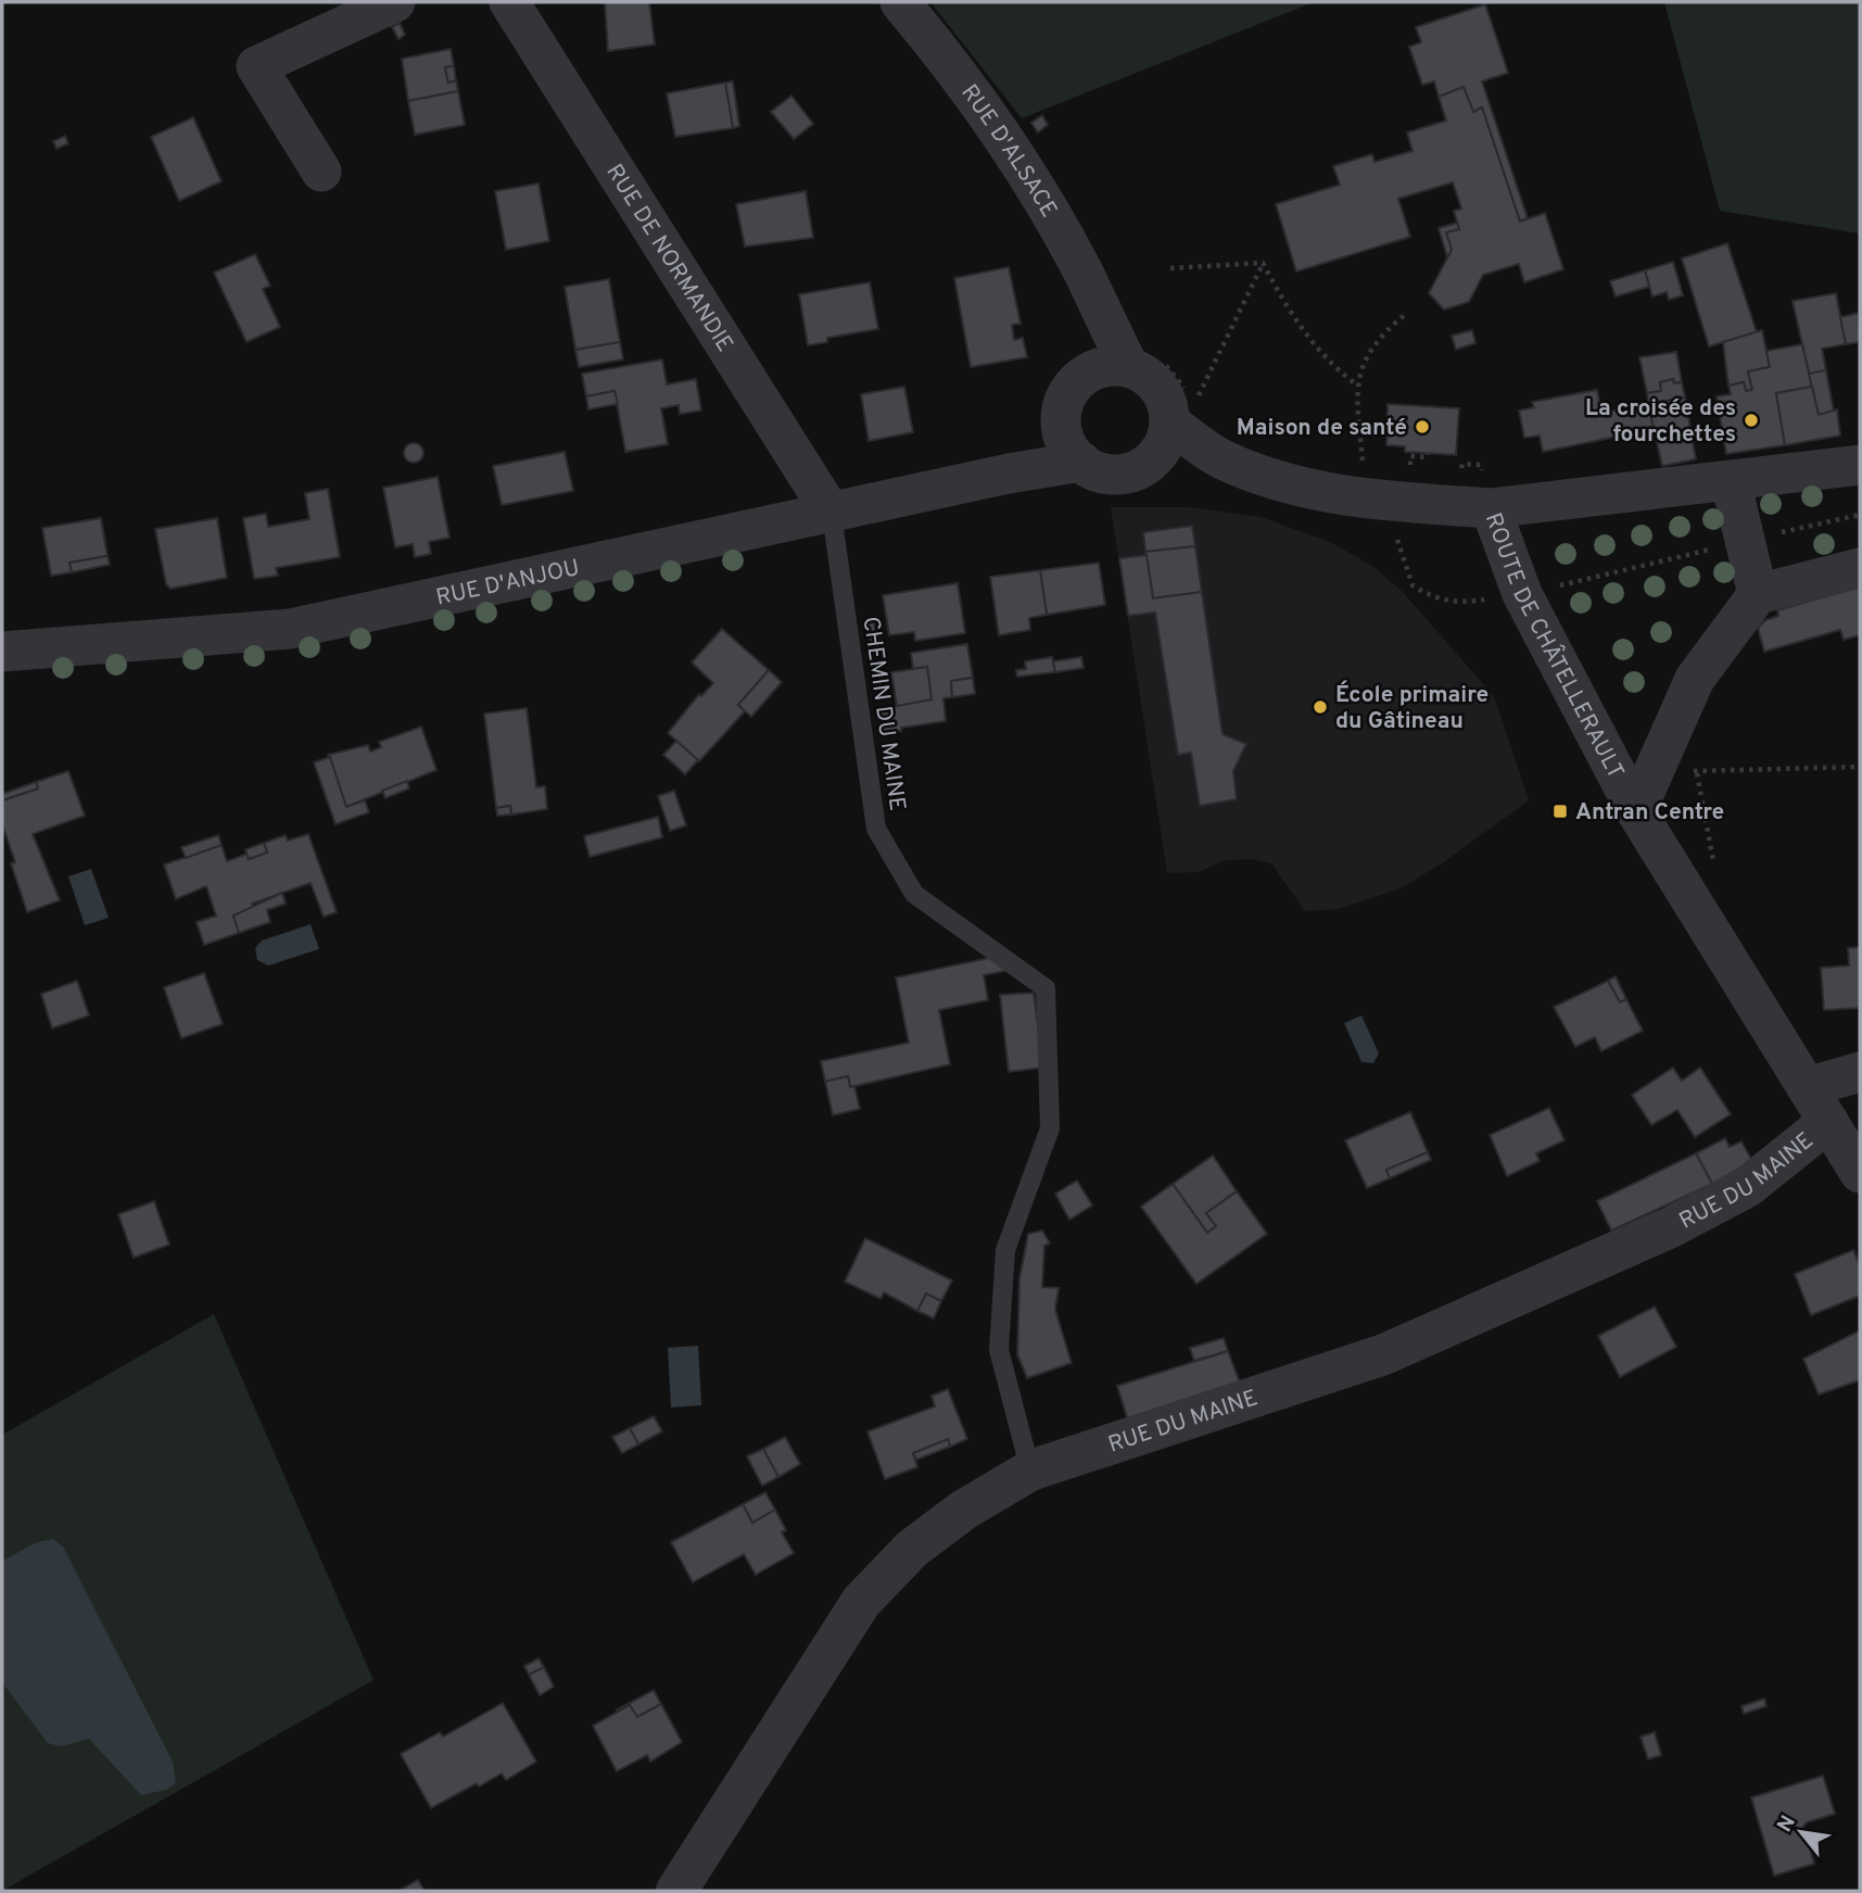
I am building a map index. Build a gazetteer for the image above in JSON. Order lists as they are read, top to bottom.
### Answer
{
  "streets": {
    "street": [
      "RUE D'ALSACE",
      "RUE DE NORMANDIE",
      "RUE D'ANJOU",
      "ROUTE DE CHÂTELLERAULT",
      "RUE DU MAINE"
    ],
    "lane": ["CHEMIN DU MAINE"]
  },
  "crossings": [
    ["RUE D'ALSACE", "RUE D'ANJOU"],
    ["RUE D'ALSACE", "ROUTE DE CHÂTELLERAULT"],
    ["RUE DE NORMANDIE", "RUE D'ANJOU"],
    ["RUE DE NORMANDIE", "CHEMIN DU MAINE"],
    ["RUE D'ANJOU", "ROUTE DE CHÂTELLERAULT"],
    ["RUE D'ANJOU", "CHEMIN DU MAINE"],
    ["ROUTE DE CHÂTELLERAULT", "RUE DU MAINE"],
    ["CHEMIN DU MAINE", "RUE DU MAINE"]
  ],
  "places": {
    "other": ["La croisée des fourchettes", "Maison de santé", "École primaire du Gâtineau"],
    "transit": ["Antran Centre"]
  },
  "north": "top left"
}
